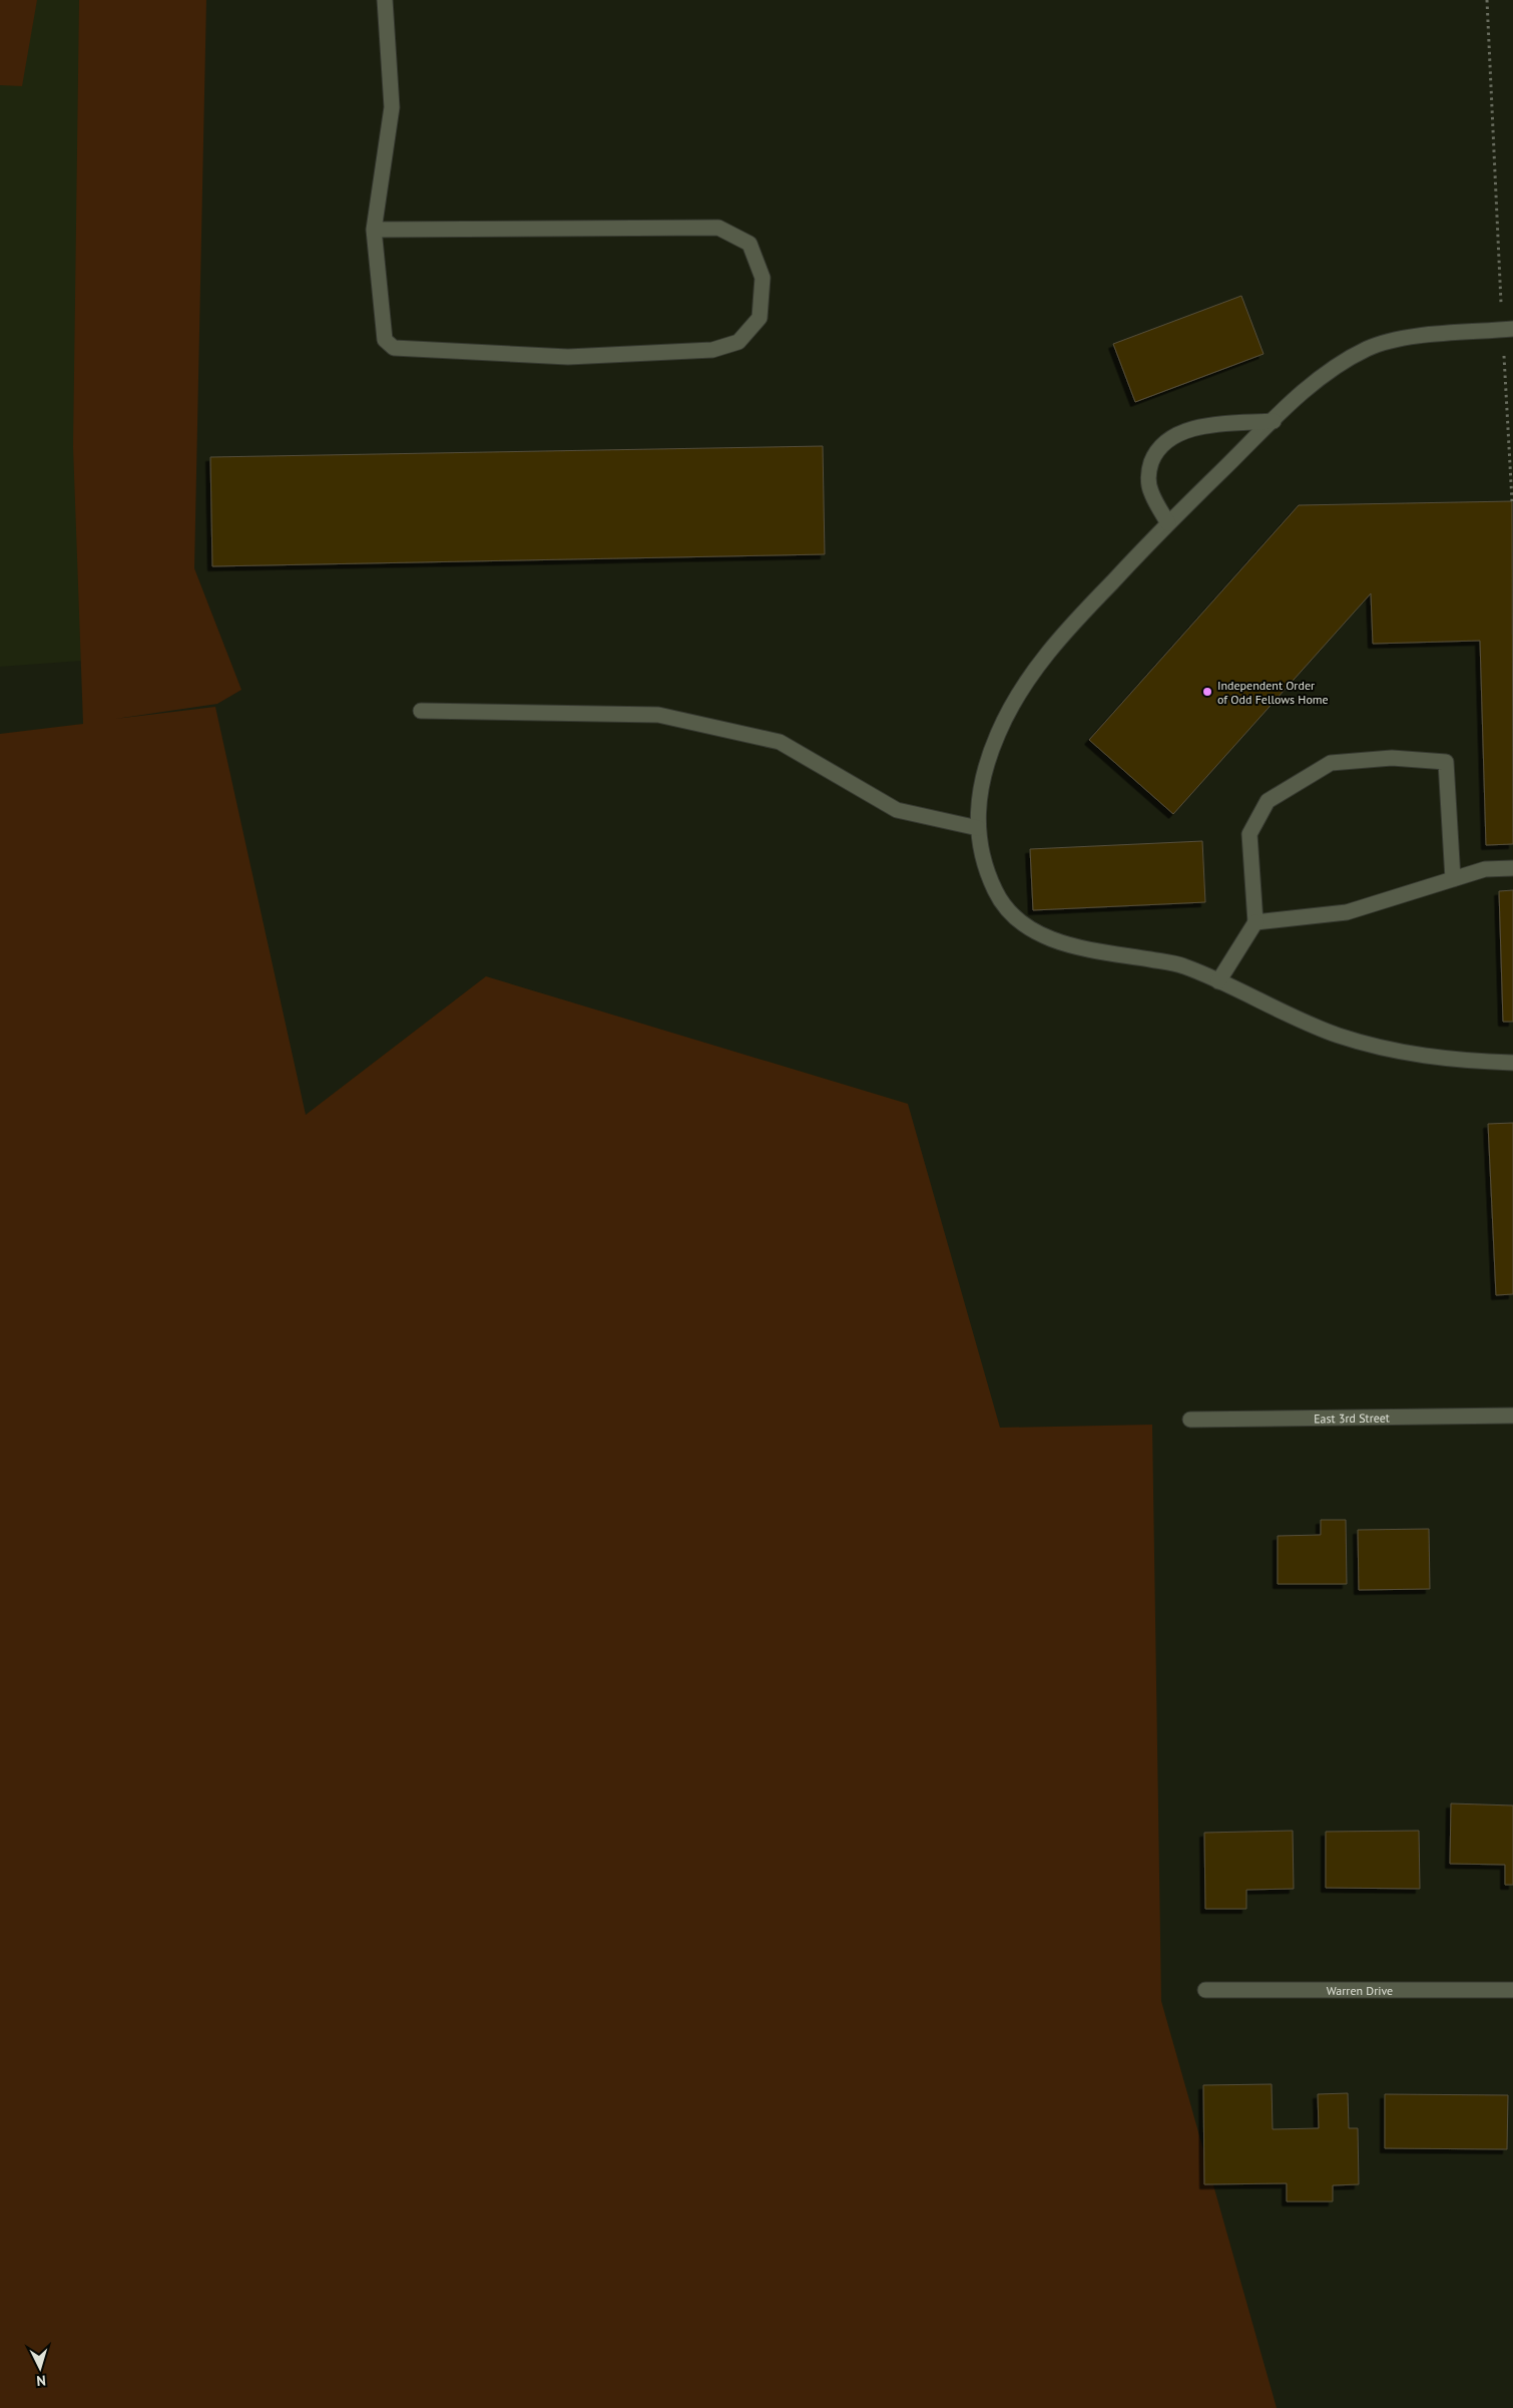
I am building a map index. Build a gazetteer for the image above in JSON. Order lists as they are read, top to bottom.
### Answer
{
  "streets": {
    "street": ["East 3rd Street", "Warren Drive"]
  },
  "places": ["Independent Order of Odd Fellows Home"],
  "north": "bottom"
}
